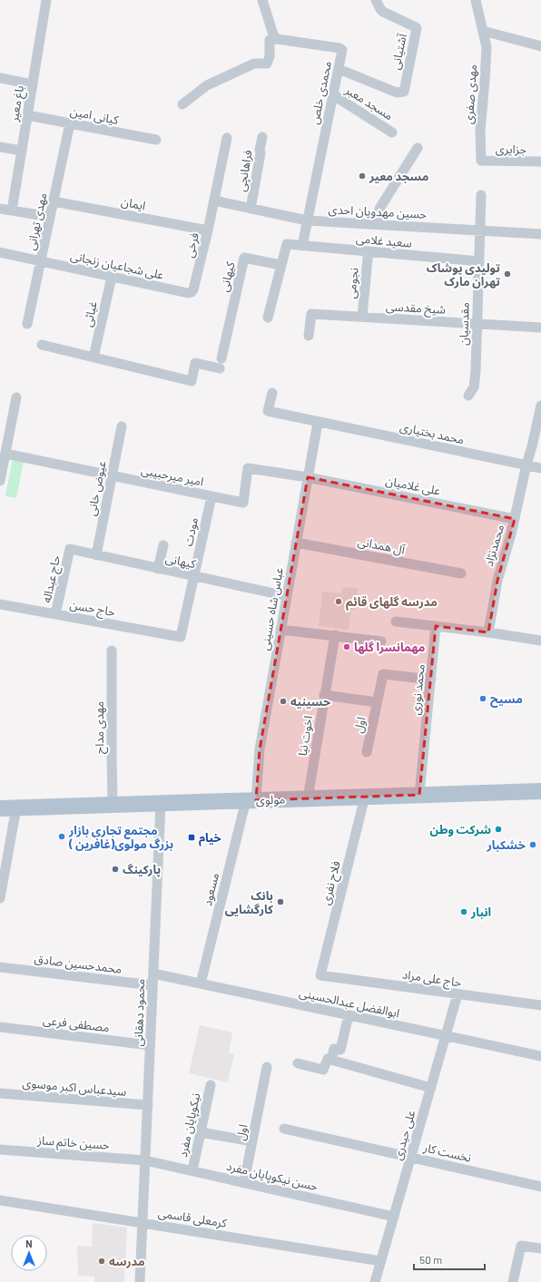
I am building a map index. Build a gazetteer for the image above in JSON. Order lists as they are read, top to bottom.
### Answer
{
  "streets": {
    "main road": ["مولوی"],
    "street": [
      "آشتیانی",
      "محمدی خلص",
      "مهدی صفری",
      "مسجد معبر",
      "باغ معیر",
      "کیانی امین",
      "جزایری",
      "فراهانچی",
      "ایمان",
      "حسین مهدویان احدی",
      "مهدی تهرانی",
      "سعید غلامی",
      "فرخی",
      "علی شجاعیان زنجانی",
      "کیهانی",
      "نجومی",
      "شیخ مقدسی",
      "غیاثی",
      "مقدسیان",
      "محمد بختیاری",
      "امیر میرحبیبی",
      "علی غلامیان",
      "عیوض خانی",
      "مودت",
      "آل همدانی",
      "محمدنژاد",
      "حاج عبداله",
      "حاج حسن",
      "عباس شاه حسینی",
      "محمد نوری",
      "اول",
      "مهدی مداح",
      "اخوت نیا",
      "فلاح نفری",
      "مسعود",
      "محمدحسین صادق",
      "حاج علی مراد",
      "ابوالفضل عبدالحسینی",
      "محمود دهقانی",
      "مصطفی فرعی",
      "سیدعباس اکبر موسوی",
      "نیکوپایان مفرد",
      "علی حیدری",
      "حسین خاتم ساز",
      "نخست کار",
      "حسن نیکوپایان مفرد",
      "کرمعلی قاسمی"
    ]
  },
  "crossings": [
    ["آشتیانی", "محمدی خلص"],
    ["محمدی خلص", "مسجد معبر"],
    ["محمدی خلص", "حسین مهدویان احدی"],
    ["محمدی خلص", "سعید غلامی"],
    ["مهدی صفری", "جزایری"],
    ["باغ معیر", "کیانی امین"],
    ["کیانی امین", "مهدی تهرانی"],
    ["فراهانچی", "حسین مهدویان احدی"],
    ["ایمان", "مهدی تهرانی"],
    ["ایمان", "فرخی"],
    ["حسین مهدویان احدی", "فرخی"],
    ["حسین مهدویان احدی", "مقدسیان"],
    ["مهدی تهرانی", "علی شجاعیان زنجانی"],
    ["سعید غلامی", "کیهانی"],
    ["سعید غلامی", "نجومی"],
    ["سعید غلامی", "مقدسیان"],
    ["فرخی", "علی شجاعیان زنجانی"],
    ["علی شجاعیان زنجانی", "غیاثی"],
    ["کیهانی", "عیوض خانی"],
    ["کیهانی", "مودت"],
    ["کیهانی", "حاج عبداله"],
    ["کیهانی", "عباس شاه حسینی"],
    ["نجومی", "شیخ مقدسی"],
    ["شیخ مقدسی", "مقدسیان"],
    ["محمد بختیاری", "محمدنژاد"],
    ["محمد بختیاری", "عباس شاه حسینی"],
    ["امیر میرحبیبی", "علی غلامیان"],
    ["امیر میرحبیبی", "عیوض خانی"],
    ["امیر میرحبیبی", "مودت"],
    ["امیر میرحبیبی", "عباس شاه حسینی"],
    ["علی غلامیان", "محمدنژاد"],
    ["علی غلامیان", "عباس شاه حسینی"],
    ["مودت", "حاج حسن"],
    ["آل همدانی", "عباس شاه حسینی"],
    ["حاج عبداله", "حاج حسن"],
    ["عباس شاه حسینی", "مولوی"],
    ["عباس شاه حسینی", "مسعود"],
    ["محمد نوری", "اول"],
    ["محمد نوری", "مولوی"],
    ["اول", "حسن نیکوپایان مفرد"],
    ["مهدی مداح", "مولوی"],
    ["اخوت نیا", "مولوی"],
    ["مولوی", "فلاح نفری"],
    ["مولوی", "مسعود"],
    ["مولوی", "محمود دهقانی"],
    ["فلاح نفری", "حاج علی مراد"],
    ["مسعود", "ابوالفضل عبدالحسینی"],
    ["محمدحسین صادق", "محمود دهقانی"],
    ["حاج علی مراد", "علی حیدری"],
    ["ابوالفضل عبدالحسینی", "محمود دهقانی"],
    ["ابوالفضل عبدالحسینی", "علی حیدری"],
    ["محمود دهقانی", "مصطفی فرعی"],
    ["محمود دهقانی", "سیدعباس اکبر موسوی"],
    ["محمود دهقانی", "حسین خاتم ساز"],
    ["محمود دهقانی", "حسن نیکوپایان مفرد"],
    ["محمود دهقانی", "کرمعلی قاسمی"],
    ["نیکوپایان مفرد", "حسن نیکوپایان مفرد"],
    ["علی حیدری", "نخست کار"],
    ["علی حیدری", "حسن نیکوپایان مفرد"],
    ["علی حیدری", "کرمعلی قاسمی"],
    ["حسین خاتم ساز", "حسن نیکوپایان مفرد"]
  ],
  "places": {
    "other": [
      "مسجد معیر",
      "تولیدی پوشاک تهران مارک",
      "مدرسه گلهای قائم",
      "مهمانسرا گلها",
      "مسیح",
      "حسینیه",
      "شرکت وطن",
      "مجتمع تجاری بازار بزرگ مولوی(غافرین )",
      "خشکبار",
      "پارکینگ",
      "بانک کارگشایی",
      "انبار",
      "مدرسه"
    ],
    "transit": ["خیام"]
  },
  "scale_bar": "50 m",
  "north": "top"
}
